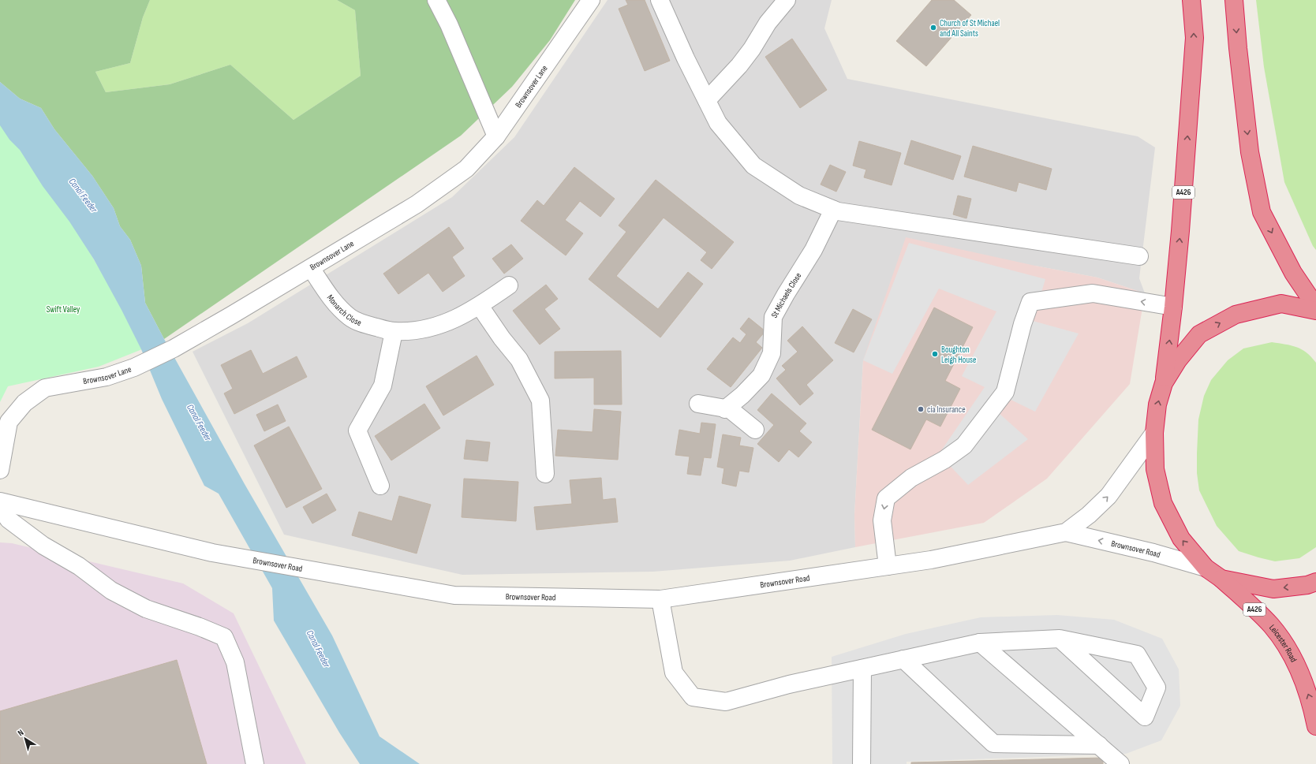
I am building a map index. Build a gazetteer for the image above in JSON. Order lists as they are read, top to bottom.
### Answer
{
  "streets": {
    "highway": ["A426", "Leicester Road"],
    "street": [
      "Brownsover Lane",
      "St Michaels Close",
      "Monarch Close",
      "Brownsover Road"
    ]
  },
  "crossings": [
    ["Brownsover Lane", "Monarch Close"],
    ["A426", "Leicester Road"],
    ["Brownsover Road", "Leicester Road"]
  ],
  "one_way": ["Leicester Road"],
  "water": ["Canal Feeder"],
  "parks": ["Swift Valley"],
  "places": ["Church of St Michael and All Saints", "Boughton Leigh House", "cia Insurance"],
  "north": "top left"
}
